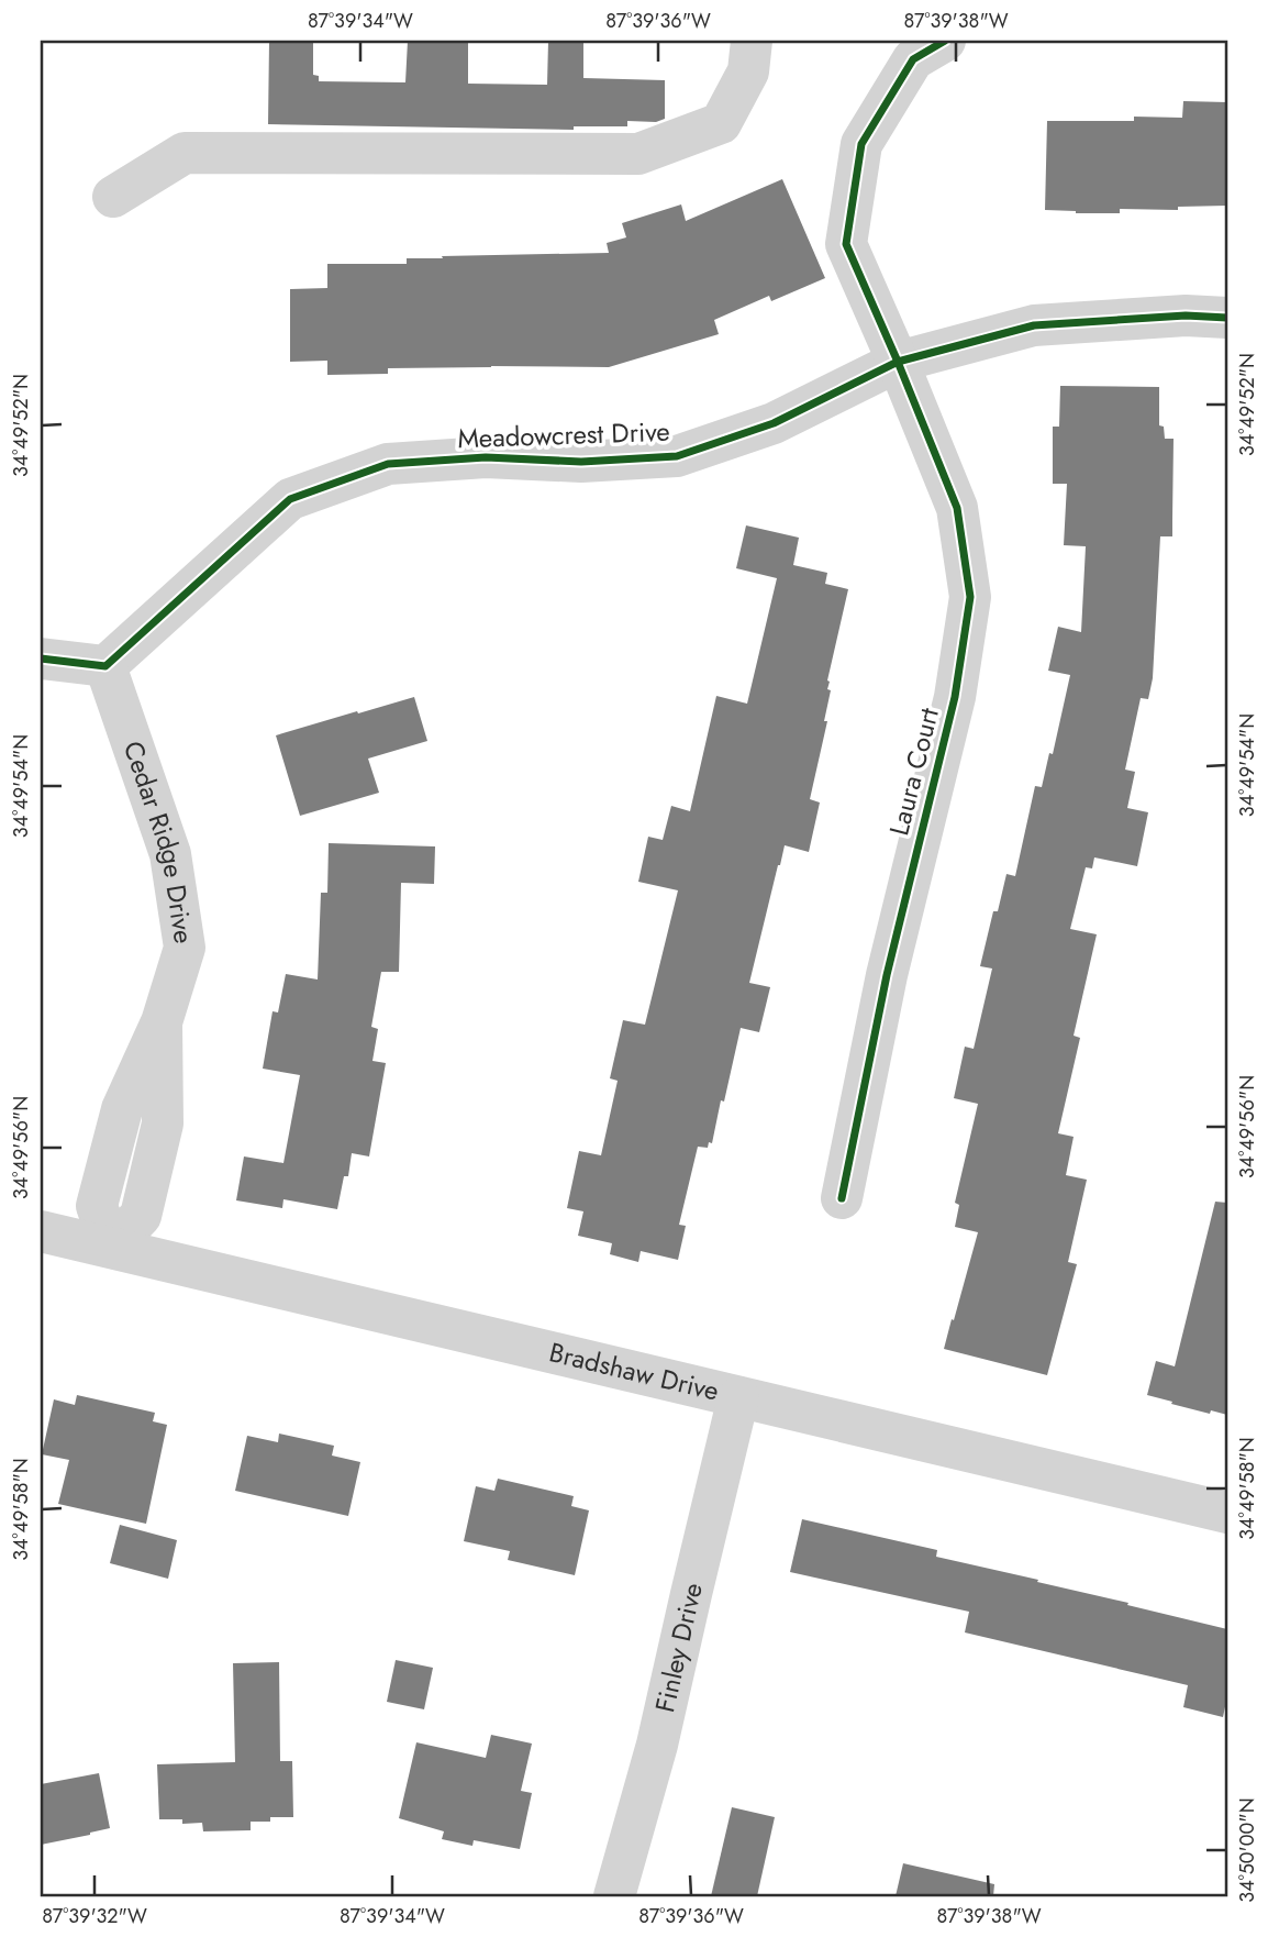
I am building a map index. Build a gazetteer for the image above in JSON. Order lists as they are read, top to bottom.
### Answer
{
  "streets": {
    "street": [
      "Meadowcrest Drive",
      "Laura Court",
      "Cedar Ridge Drive",
      "Bradshaw Drive",
      "Finley Drive"
    ]
  },
  "crossings": [
    ["Meadowcrest Drive", "Laura Court"],
    ["Meadowcrest Drive", "Cedar Ridge Drive"],
    ["Cedar Ridge Drive", "Bradshaw Drive"],
    ["Bradshaw Drive", "Finley Drive"]
  ],
  "coordinates": [
    "87°39'34\"W",
    "87°39'36\"W",
    "87°39'38\"W",
    "34°49'52\"N",
    "34°49'54\"N",
    "34°49'56\"N",
    "34°49'58\"N",
    "34°50'00\"N",
    "87°39'32\"W"
  ]
}
